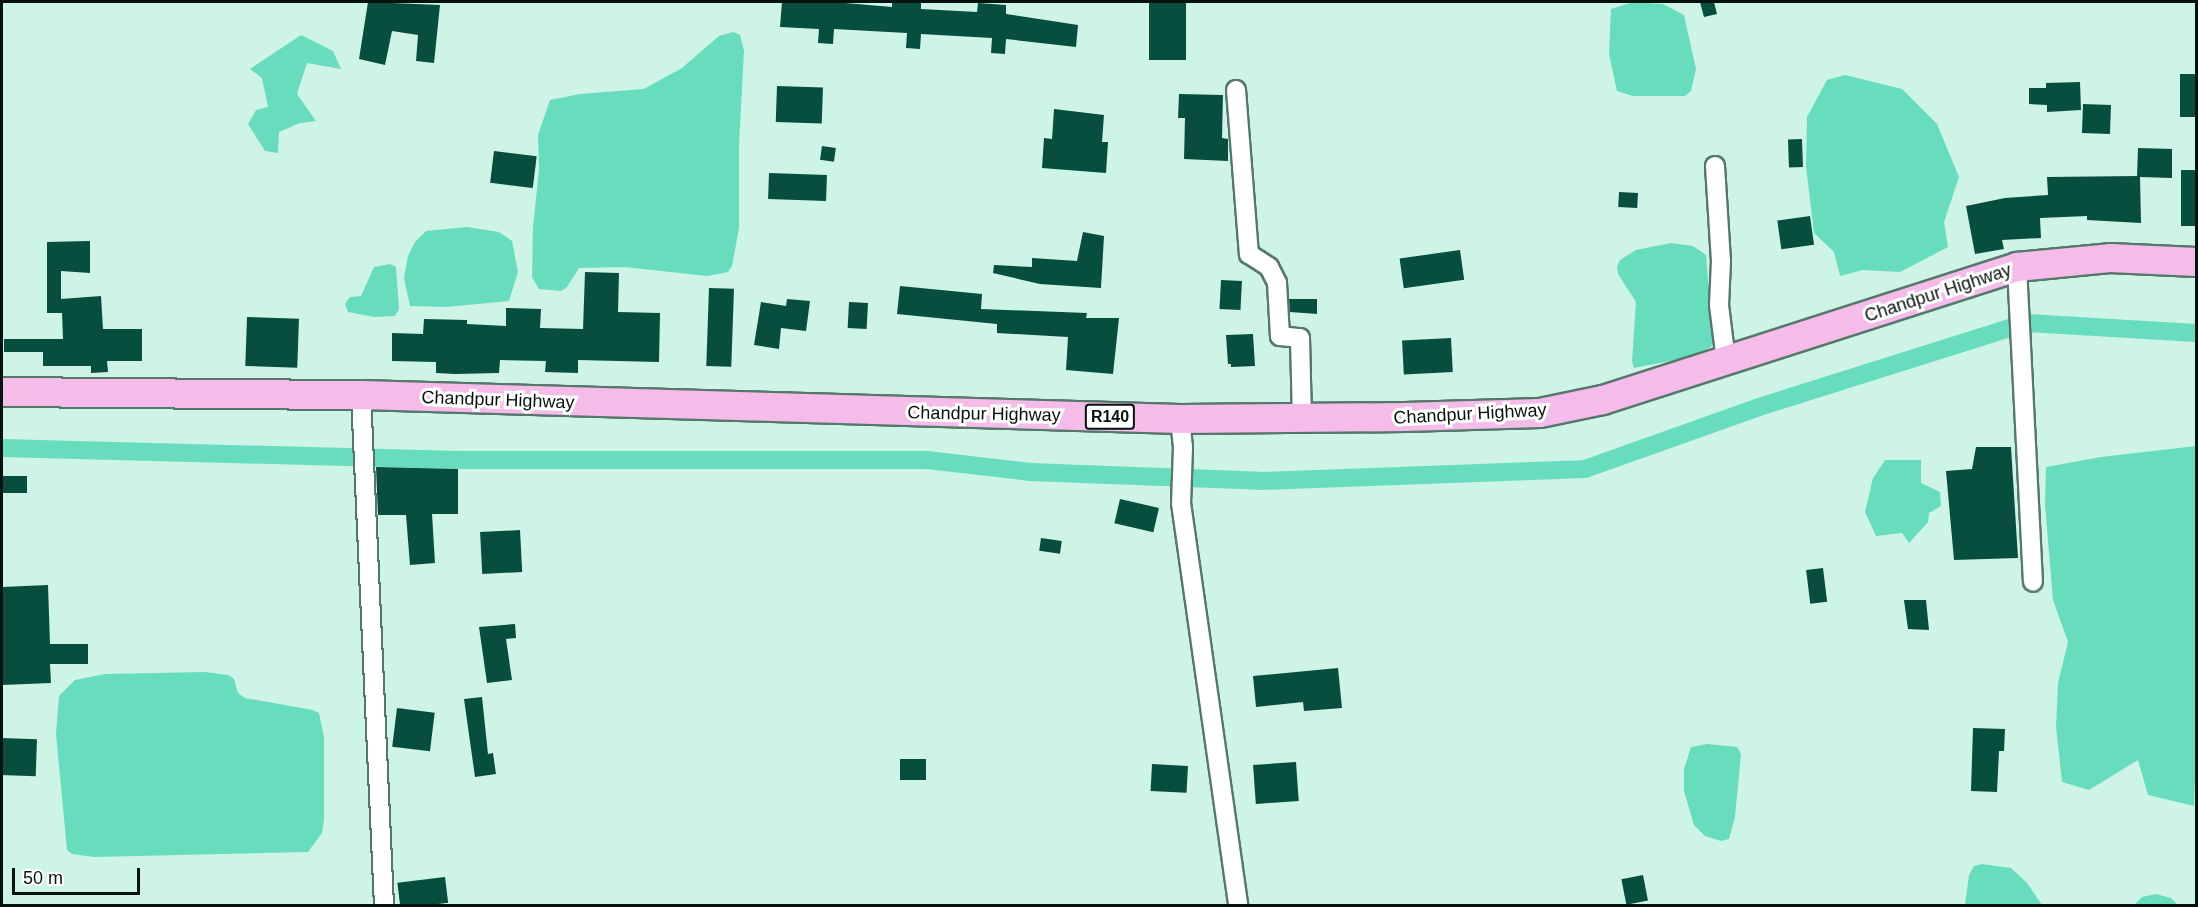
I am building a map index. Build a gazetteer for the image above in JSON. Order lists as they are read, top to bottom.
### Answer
{
  "streets": {
    "main road": ["Chandpur Highway", "R140"]
  },
  "scale_bar": "50 m"
}
